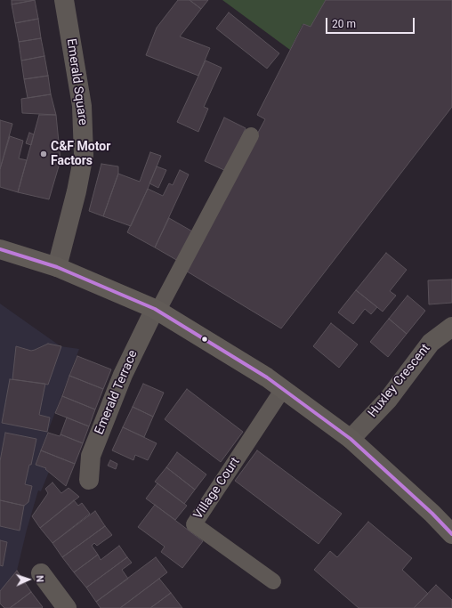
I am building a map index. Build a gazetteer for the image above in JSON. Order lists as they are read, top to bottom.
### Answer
{
  "streets": {
    "street": ["Emerald Square", "Huxley Crescent", "Emerald Terrace"],
    "lane": ["Village Court"]
  },
  "places": ["C&F Motor Factors"],
  "scale_bar": "20 m",
  "north": "right"
}
